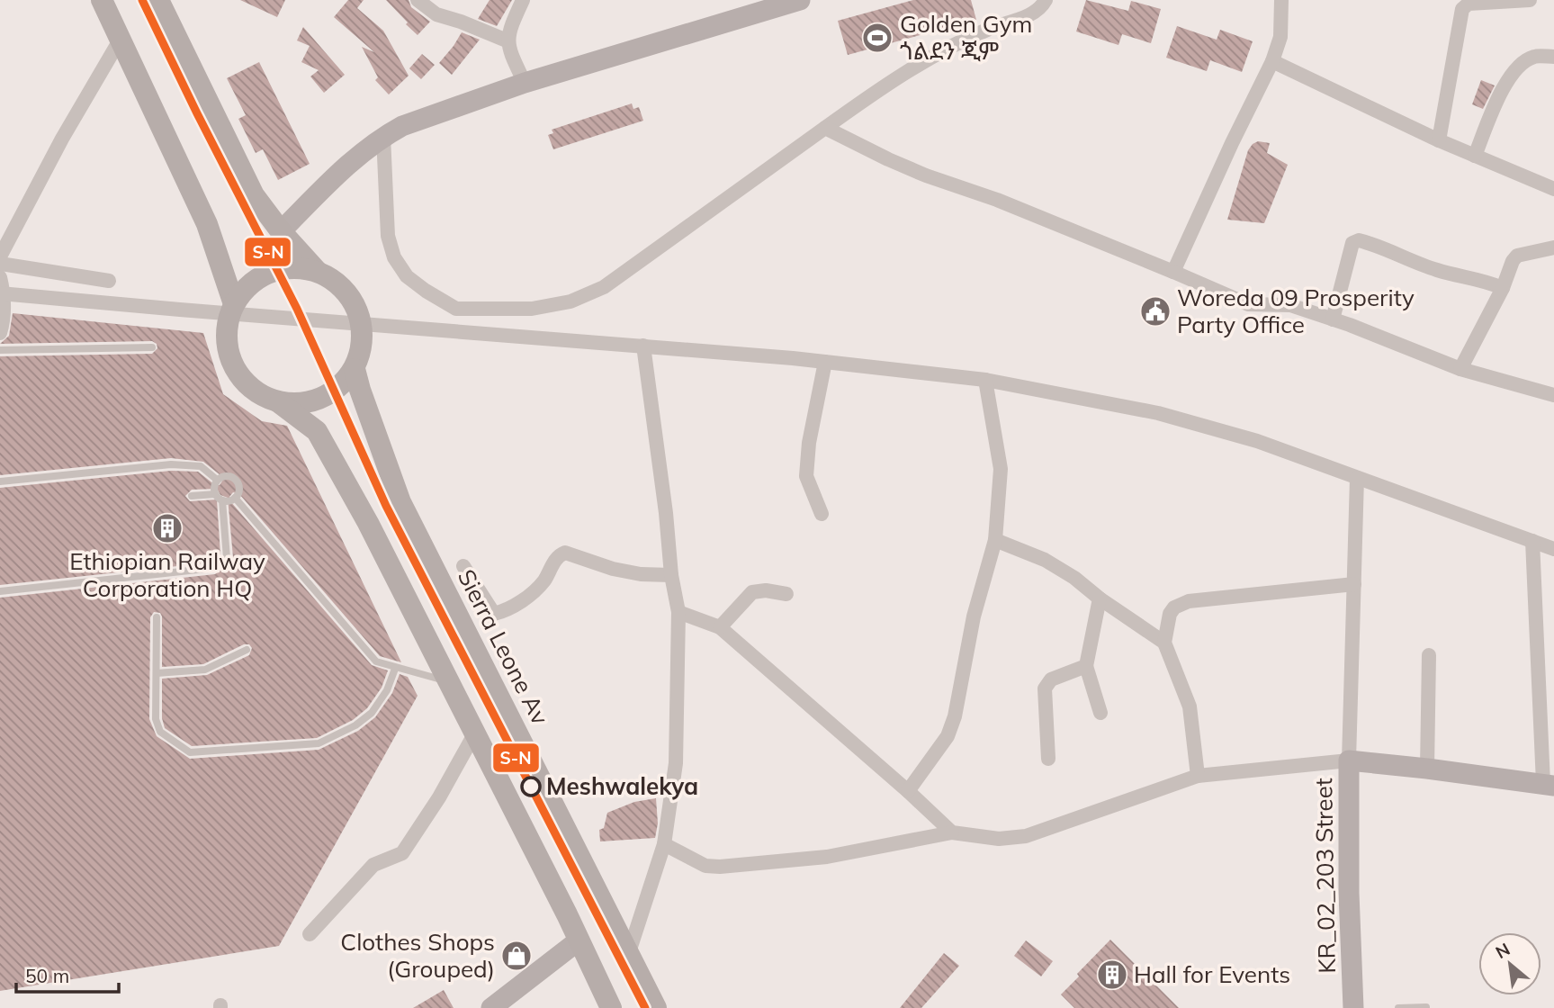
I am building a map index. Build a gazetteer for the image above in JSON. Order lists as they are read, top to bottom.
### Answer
{
  "streets": {
    "main road": ["Sierra Leone Av"],
    "street": ["KR_02_203 Street"]
  },
  "places": {
    "sports": ["Golden Gym ጎልደን ጂም"],
    "public building": ["Woreda 09 Prosperity Party Office"],
    "building": ["Ethiopian Railway Corporation HQ", "Hall for Events"],
    "other": ["Meshwalekya"],
    "shop": ["Clothes Shops (Grouped)"]
  },
  "lines": ["transit line S-N"],
  "scale_bar": "50 m",
  "north": "top left"
}
